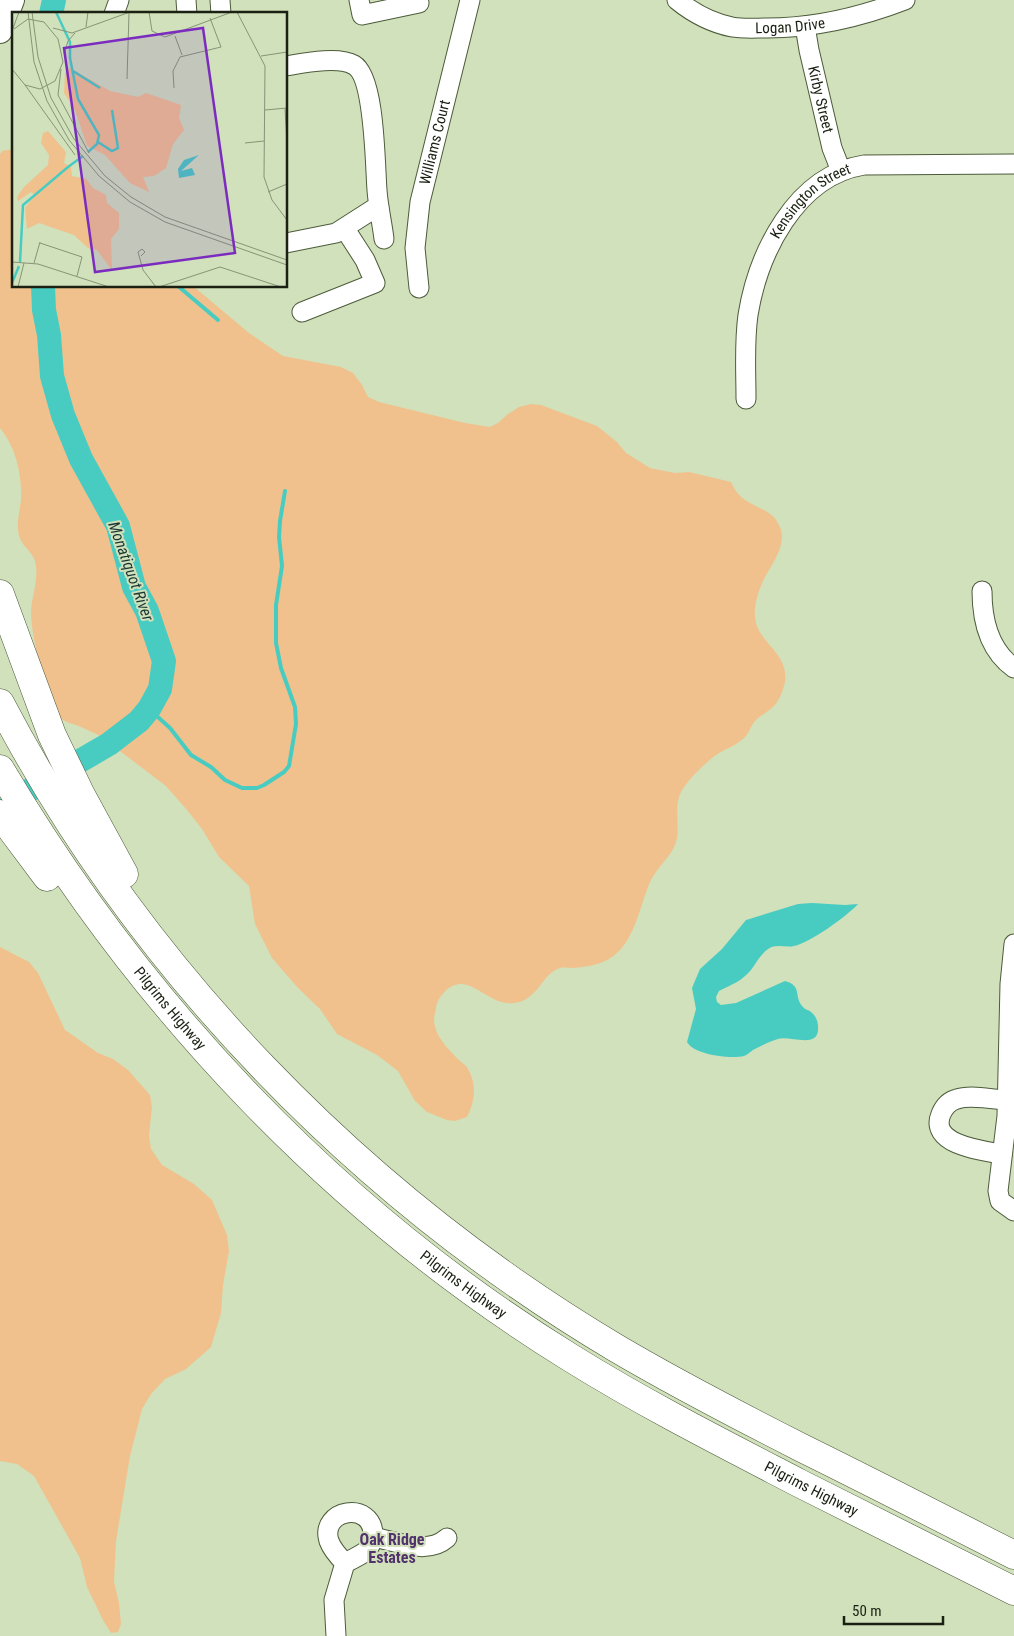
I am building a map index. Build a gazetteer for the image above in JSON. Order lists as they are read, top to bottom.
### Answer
{
  "streets": {
    "highway": ["Pilgrims Highway"],
    "street": [
      "Logan Drive",
      "Kirby Street",
      "Williams Court",
      "Kensington Street"
    ]
  },
  "crossings": [
    ["Logan Drive", "Kirby Street"],
    ["Kirby Street", "Kensington Street"]
  ],
  "districts": ["Oak Ridge Estates"],
  "water": ["Monatiquot River"],
  "scale_bar": "50 m"
}
